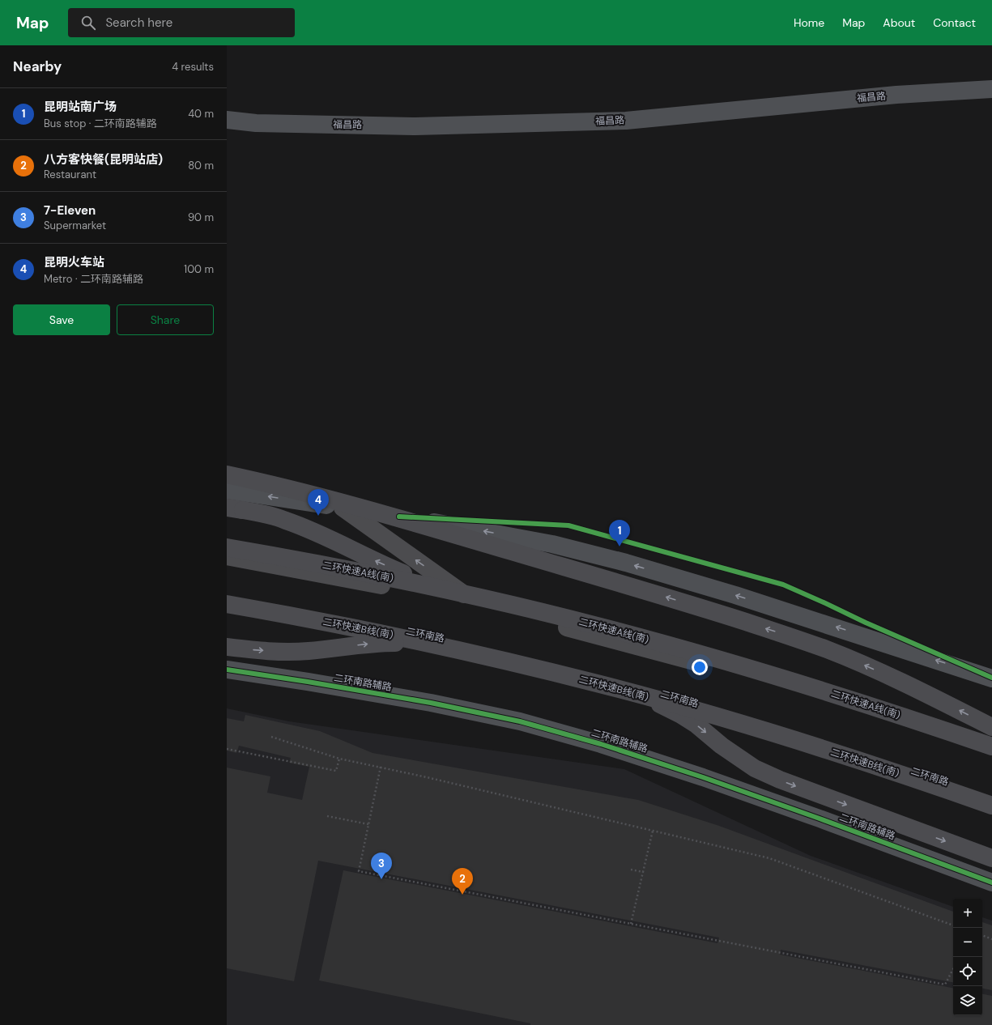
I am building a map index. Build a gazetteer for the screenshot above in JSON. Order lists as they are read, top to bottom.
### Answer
{
  "streets": {
    "highway": ["二环快速A线(南)", "二环快速B线(南)"],
    "main road": ["二环南路"],
    "street": ["福昌路", "二环南路辅路"]
  },
  "page": {
    "header": "Map",
    "search": "Search here",
    "nav": [
      "Home",
      "Map",
      "About",
      "Contact"
    ],
    "heading": ["Nearby", "4 results"],
    "list": [
      {
        "mark": "1",
        "name": "昆明站南广场",
        "note": "Bus stop · 二环南路辅路",
        "value": "40 m"
      },
      {
        "mark": "2",
        "name": "八方客快餐(昆明站店)",
        "note": "Restaurant",
        "value": "80 m"
      },
      {
        "mark": "3",
        "name": "7-Eleven",
        "note": "Supermarket",
        "value": "90 m"
      },
      {
        "mark": "4",
        "name": "昆明火车站",
        "note": "Metro · 二环南路辅路",
        "value": "100 m"
      }
    ],
    "buttons": ["Save", "Share"],
    "pins": [
      "4",
      "1",
      "3",
      "2"
    ],
    "map_buttons": ["+", "−"]
  }
}
